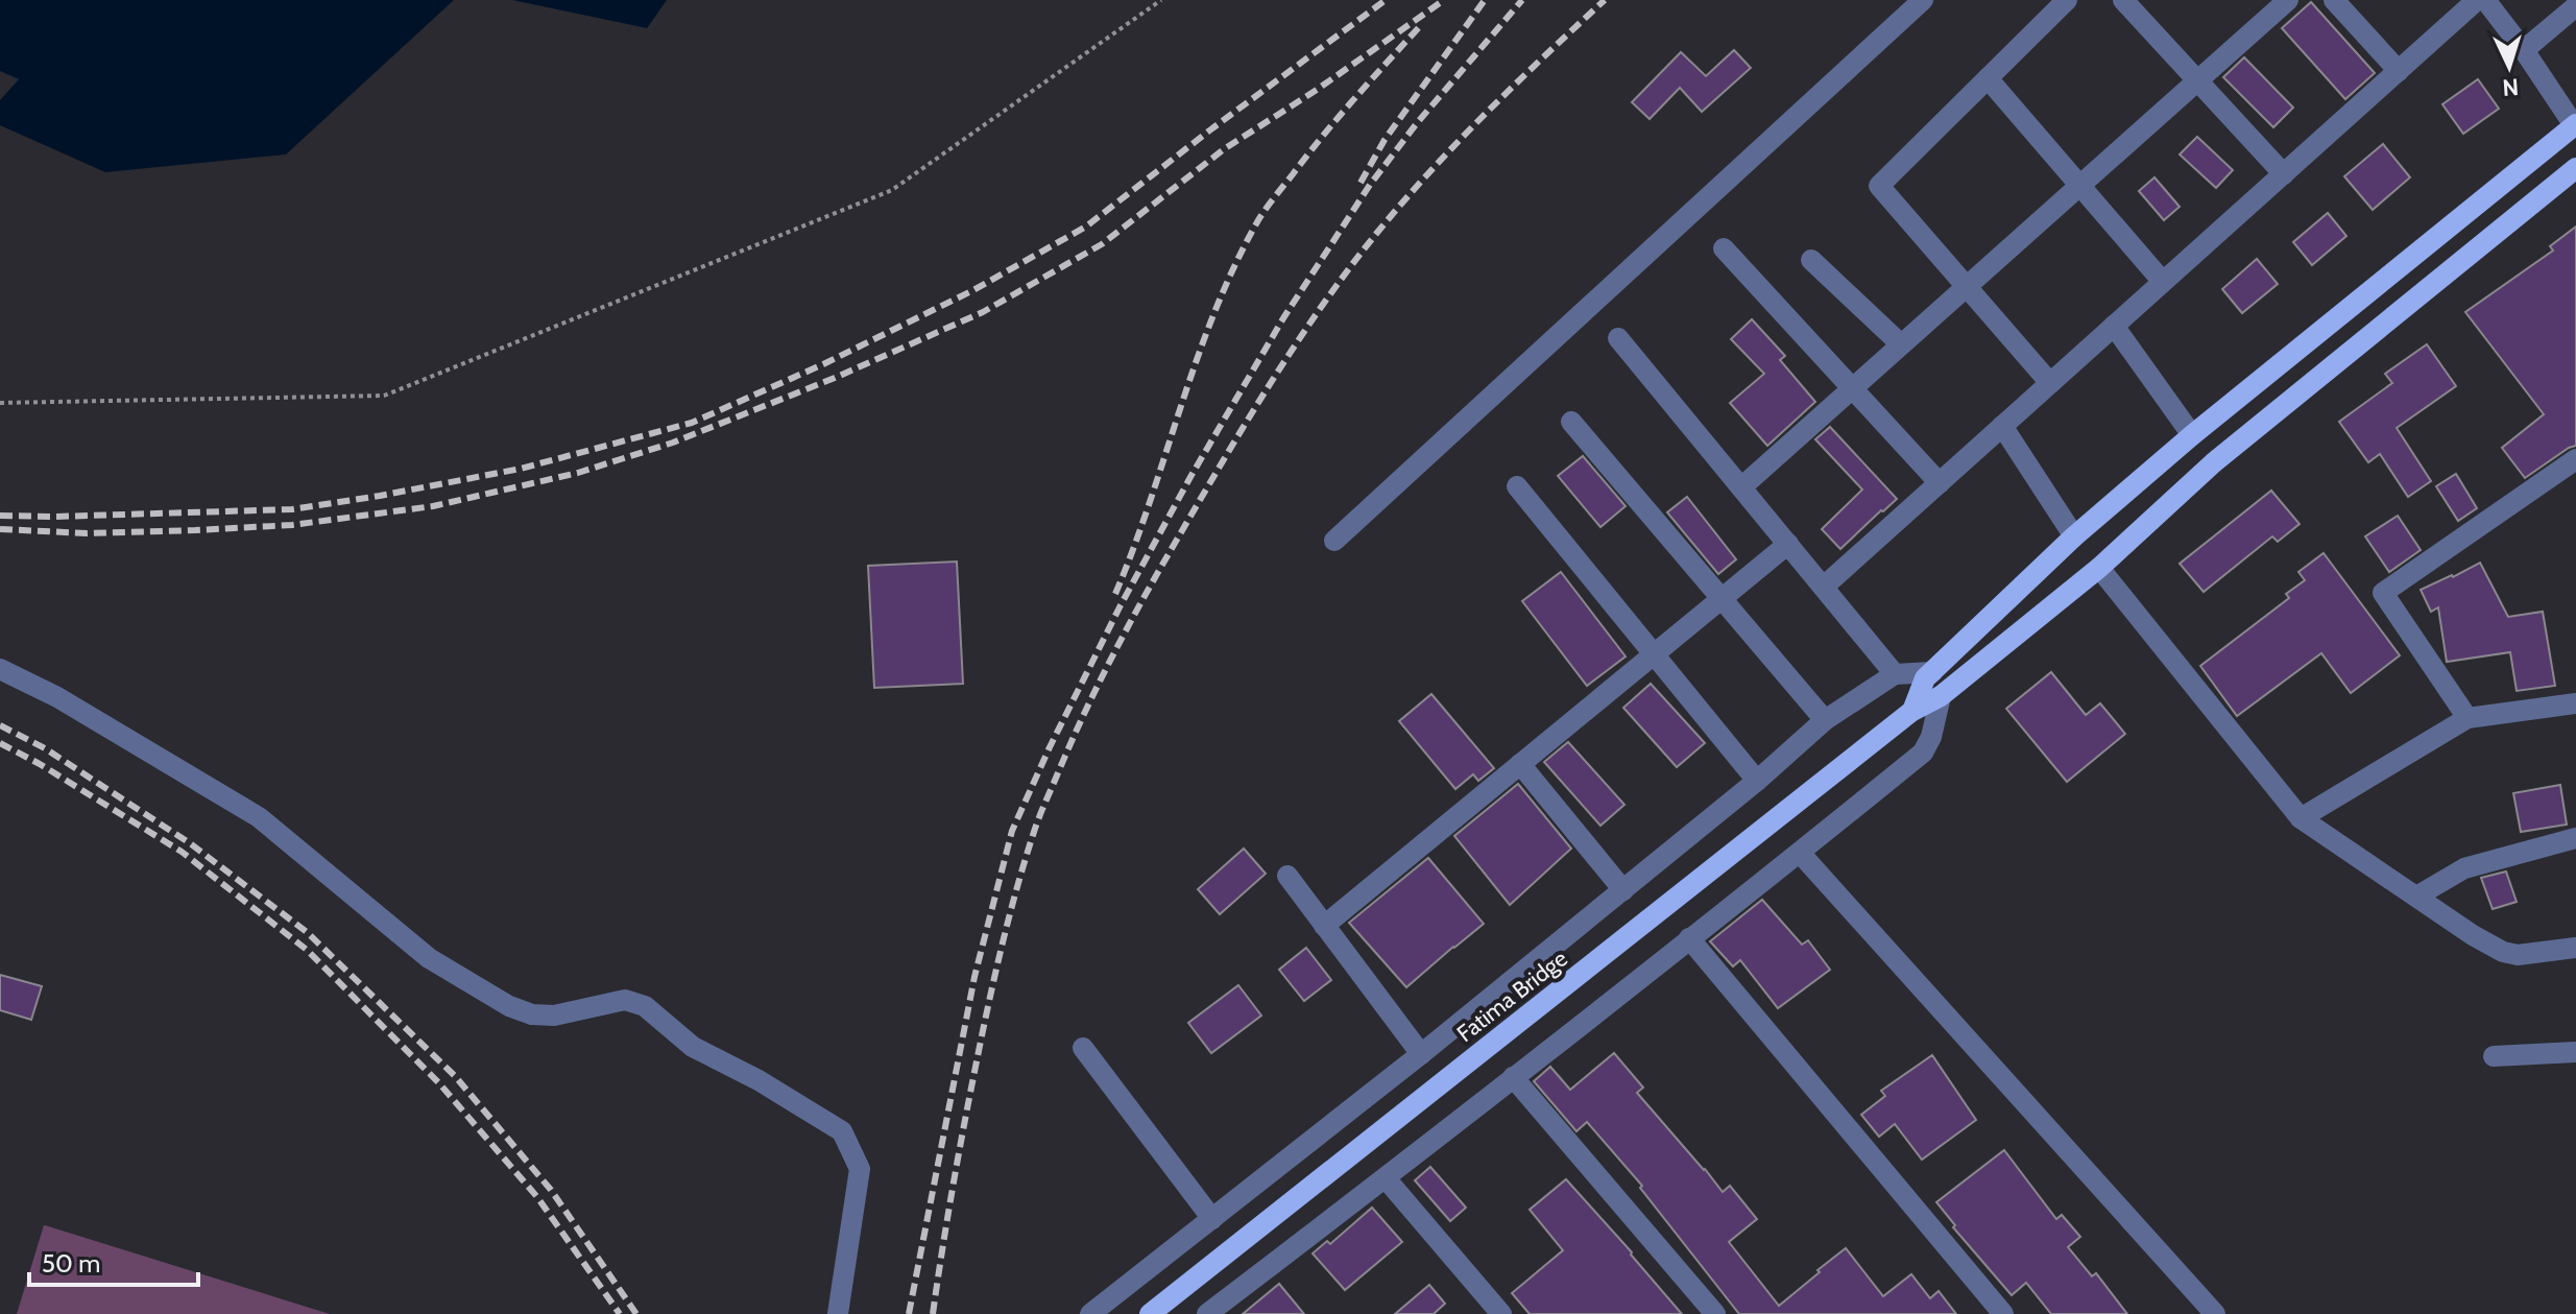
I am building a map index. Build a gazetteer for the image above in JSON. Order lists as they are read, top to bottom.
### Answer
{
  "streets": {
    "main road": ["Fatima Bridge"]
  },
  "scale_bar": "50 m",
  "north": "bottom"
}
